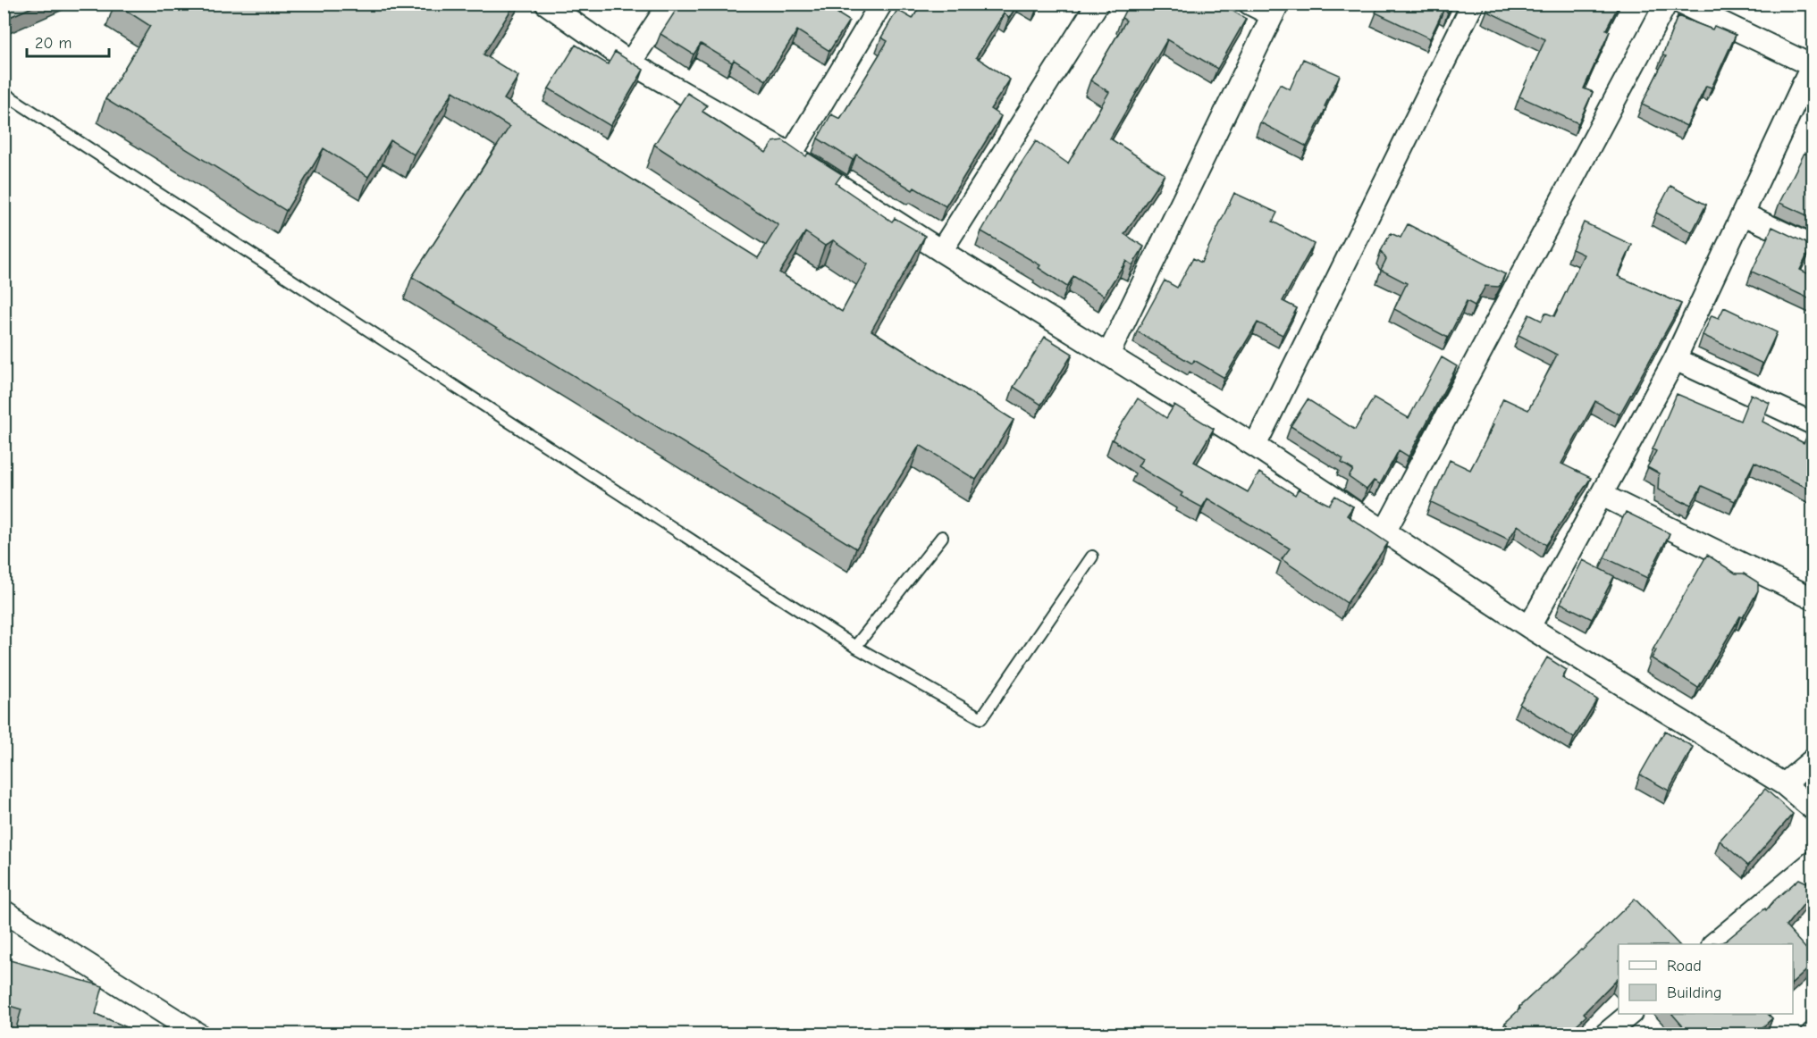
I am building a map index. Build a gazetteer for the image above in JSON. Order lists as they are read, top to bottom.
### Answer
{
  "legend": ["Road", "Building"],
  "scale_bar": "20 m"
}
